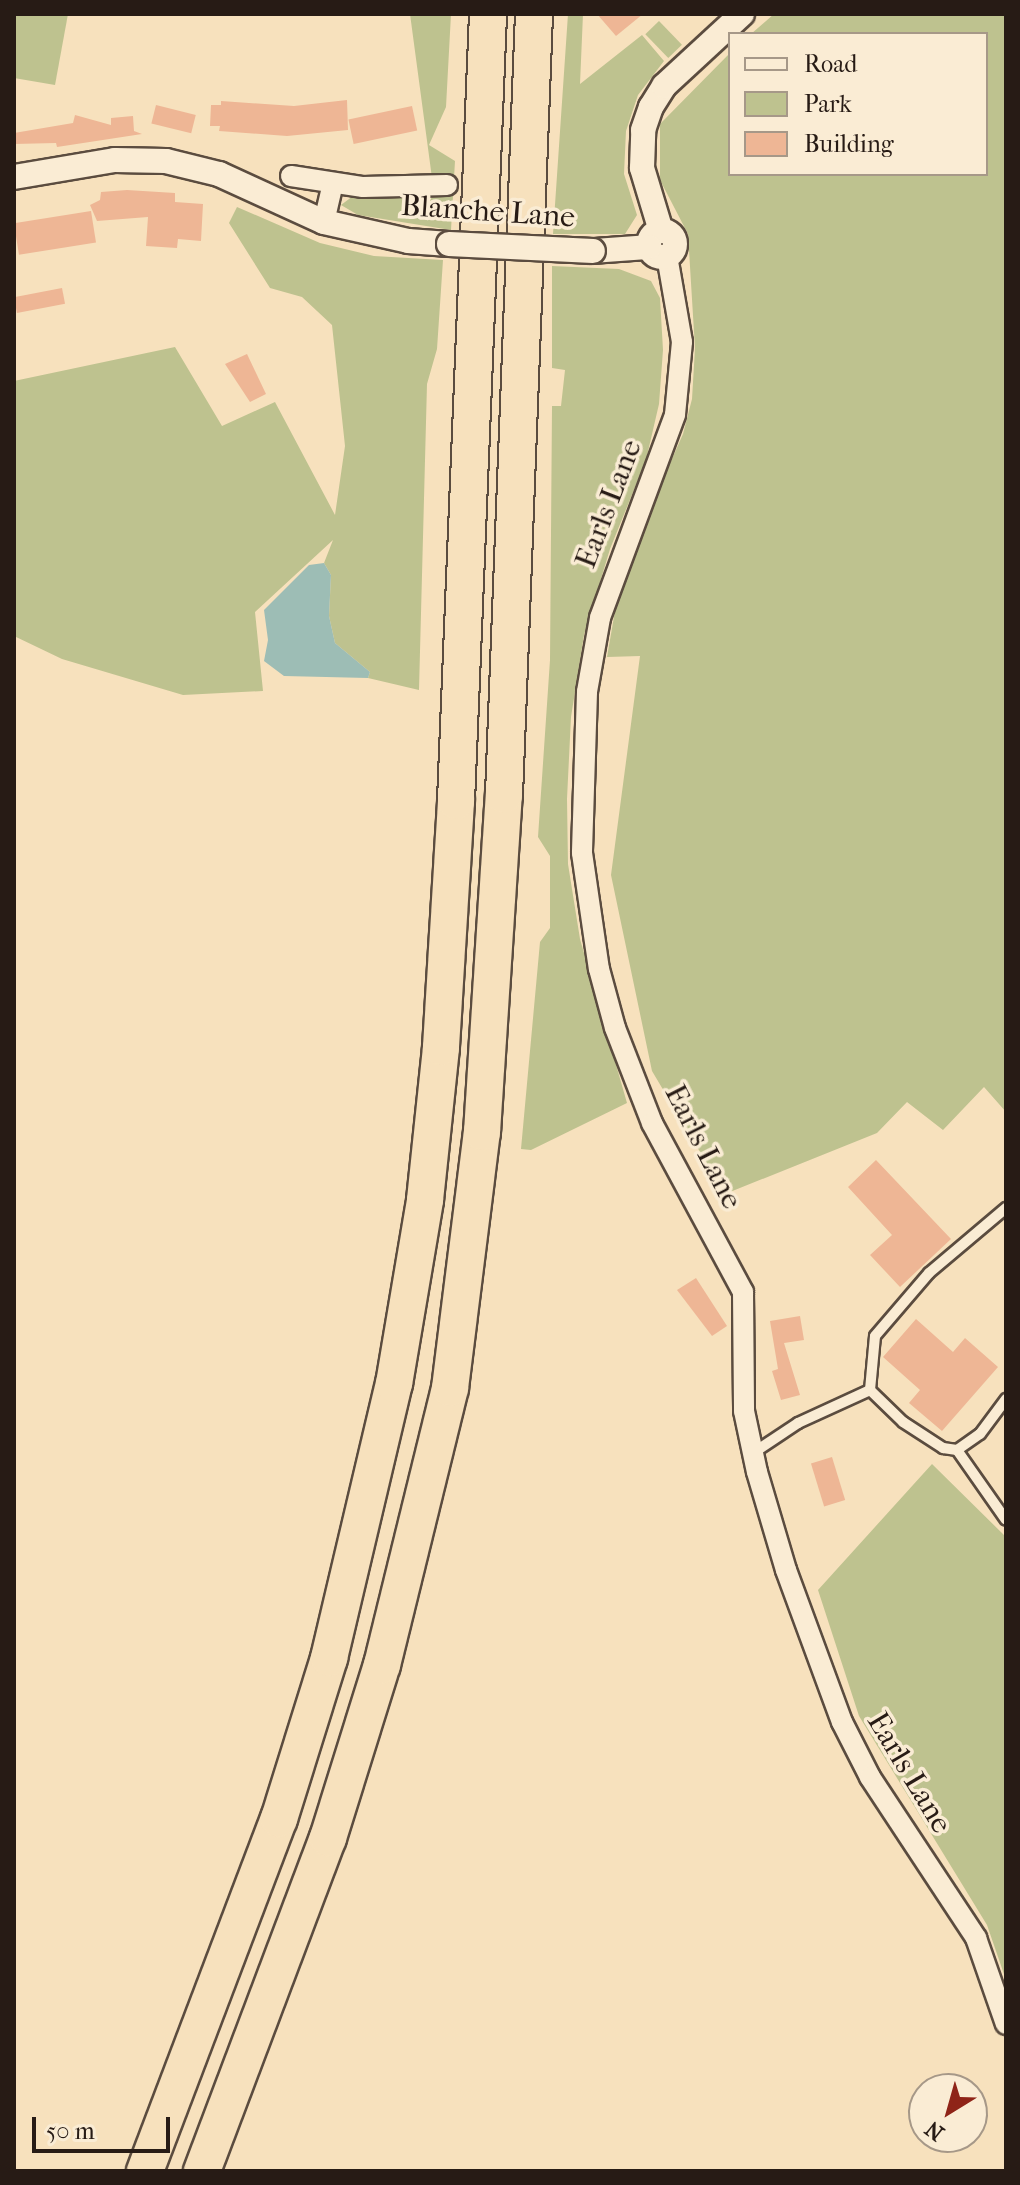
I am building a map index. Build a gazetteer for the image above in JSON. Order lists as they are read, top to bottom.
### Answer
{
  "streets": {
    "street": ["Blanche Lane", "Earls Lane"]
  },
  "crossings": [
    ["Blanche Lane", "Earls Lane"]
  ],
  "legend": ["Road", "Park", "Building"],
  "scale_bar": "50 m",
  "north": "bottom left"
}
